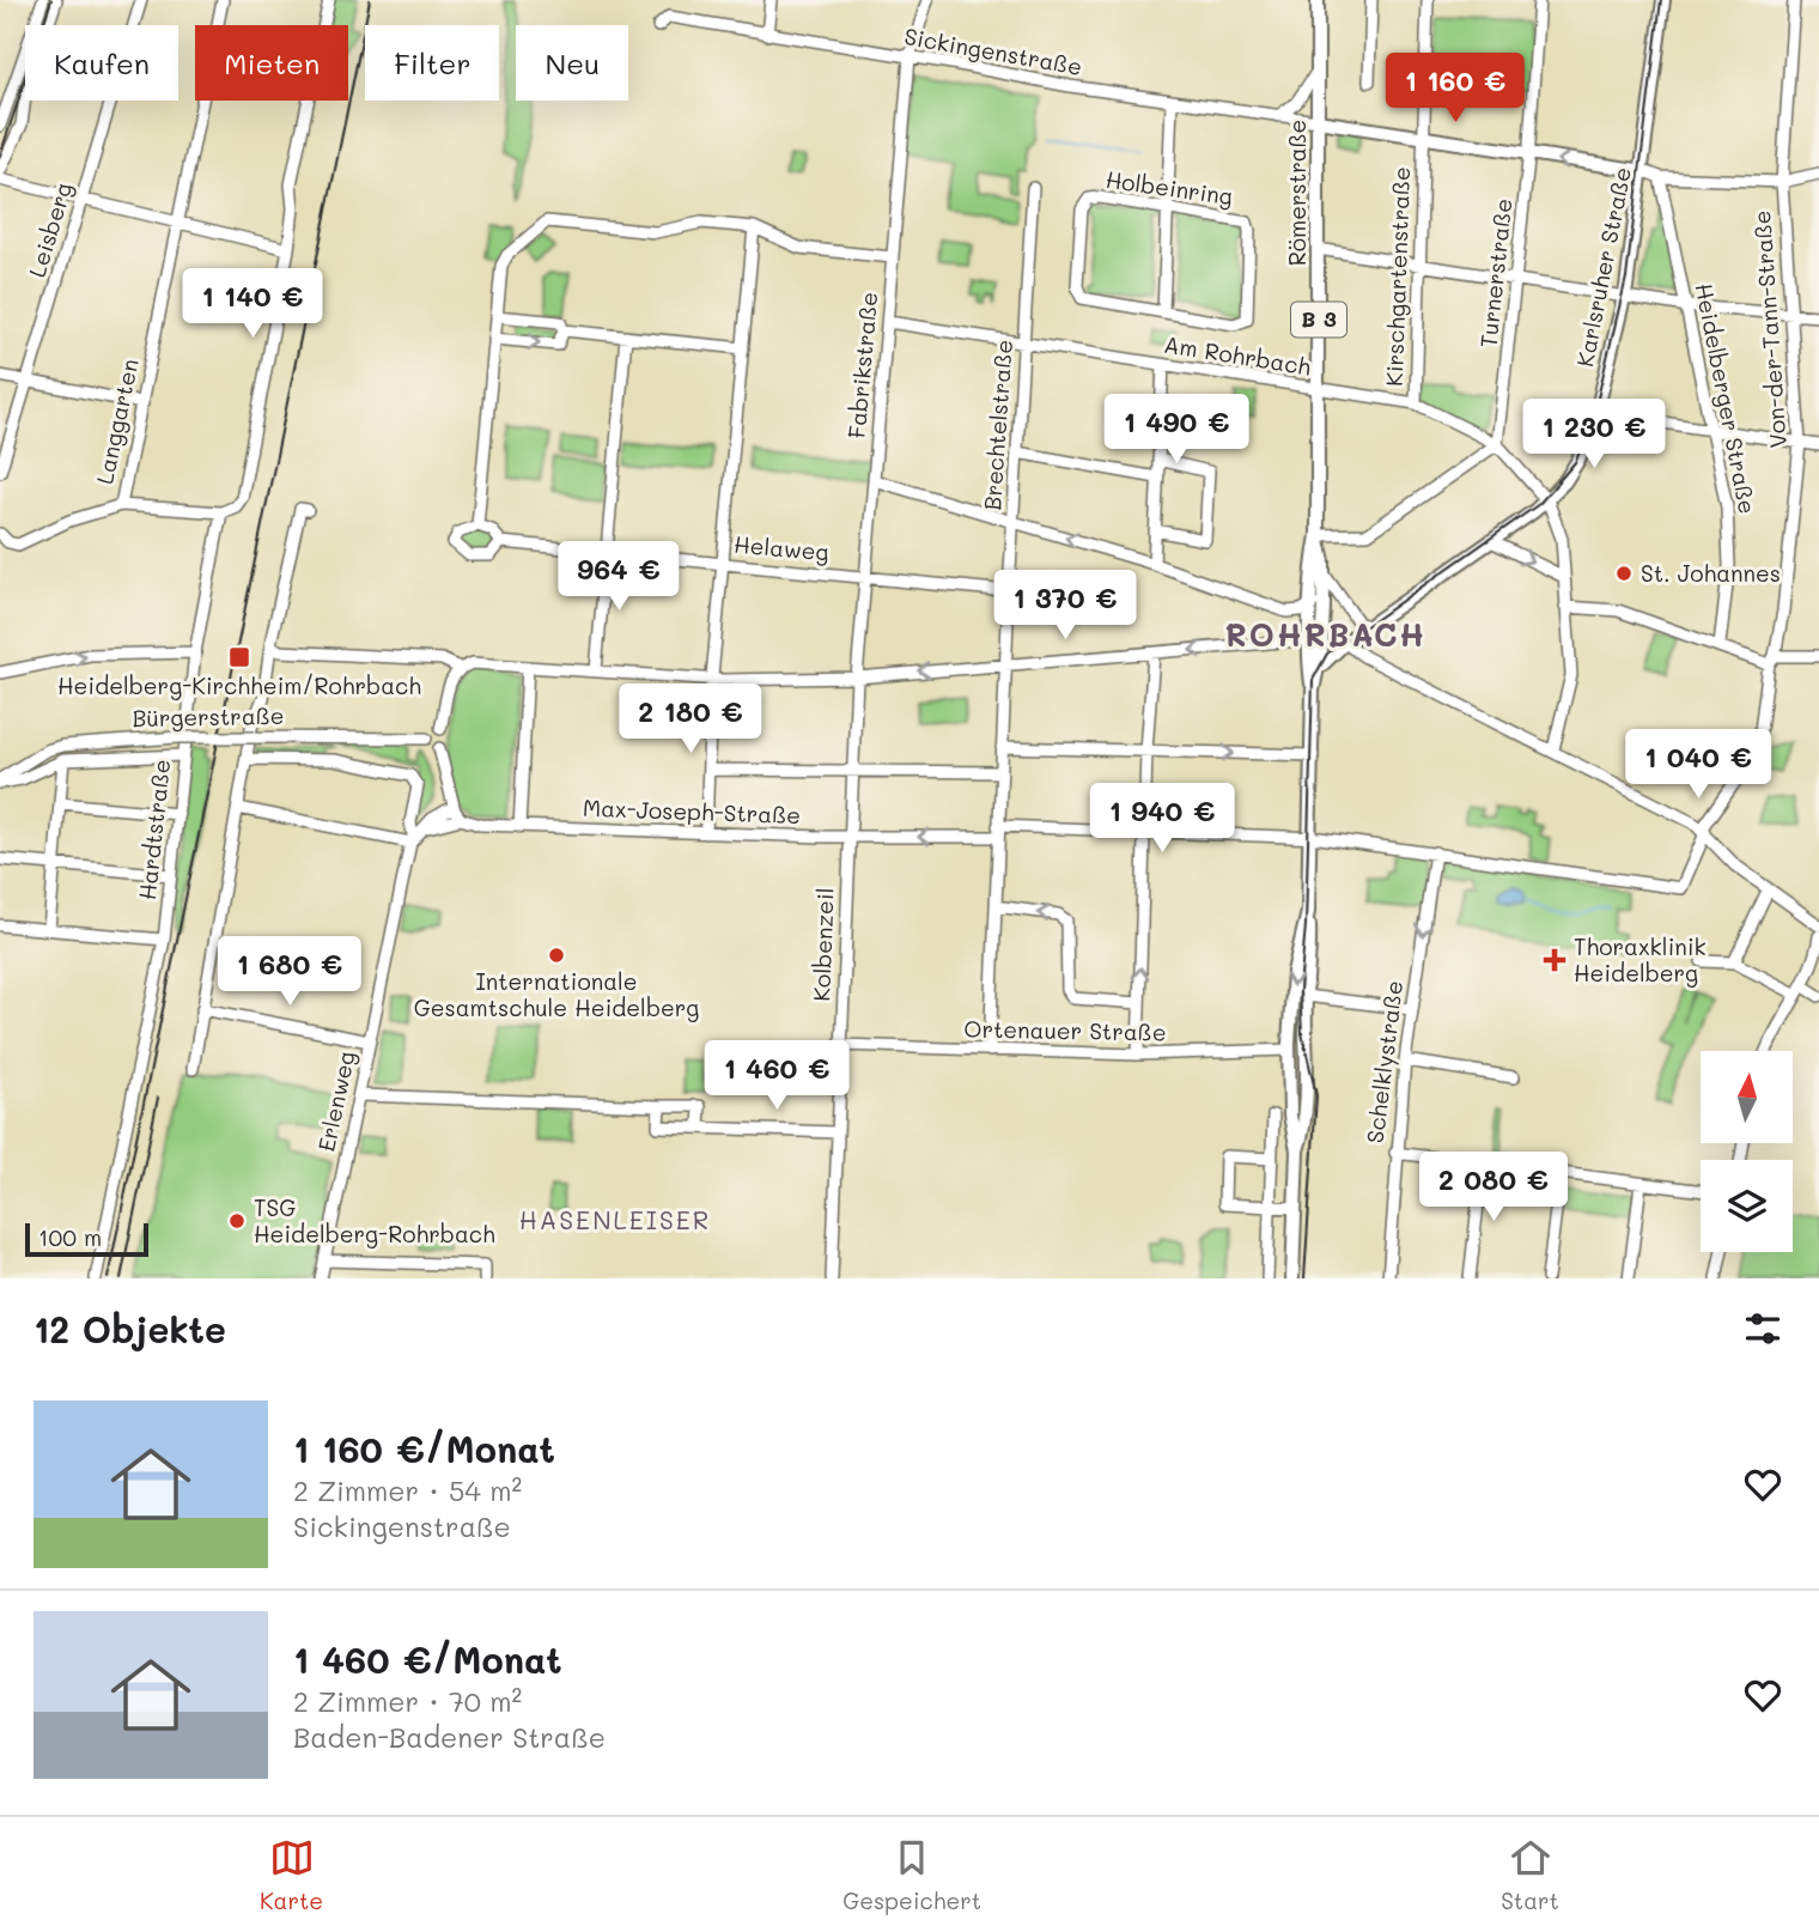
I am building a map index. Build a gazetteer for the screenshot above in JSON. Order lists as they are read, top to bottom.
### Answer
{
  "streets": {
    "main road": [
      "Sickingenstraße",
      "Römerstraße",
      "Karlsruher Straße",
      "B 3"
    ],
    "street": [
      "Holbeinring",
      "Leisberg",
      "Turnerstraße",
      "Kirschgartenstraße",
      "Von-der-Tann-Straße",
      "Am Rohrbach",
      "Fabrikstraße",
      "Heidelberger Straße",
      "Langgarten",
      "Brechtelstraße",
      "Helaweg",
      "Bürgerstraße",
      "Max-Joseph-Straße",
      "Hardtstraße",
      "Kolbenzeil",
      "Ortenauer Straße",
      "Schelklystraße",
      "Erlenweg"
    ]
  },
  "crossings": [
    ["Sickingenstraße", "Römerstraße"],
    ["Sickingenstraße", "Karlsruher Straße"],
    ["Sickingenstraße", "Turnerstraße"],
    ["Sickingenstraße", "Kirschgartenstraße"],
    ["Sickingenstraße", "Fabrikstraße"],
    ["Römerstraße", "Karlsruher Straße"],
    ["Römerstraße", "B 3"],
    ["Römerstraße", "Am Rohrbach"],
    ["Karlsruher Straße", "B 3"],
    ["Karlsruher Straße", "Am Rohrbach"],
    ["Turnerstraße", "Am Rohrbach"],
    ["Kirschgartenstraße", "Am Rohrbach"],
    ["B 3", "Max-Joseph-Straße"],
    ["B 3", "Ortenauer Straße"],
    ["Am Rohrbach", "Fabrikstraße"],
    ["Am Rohrbach", "Brechtelstraße"],
    ["Fabrikstraße", "Helaweg"],
    ["Fabrikstraße", "Kolbenzeil"],
    ["Brechtelstraße", "Helaweg"],
    ["Brechtelstraße", "Max-Joseph-Straße"],
    ["Brechtelstraße", "Ortenauer Straße"],
    ["Bürgerstraße", "Hardtstraße"],
    ["Max-Joseph-Straße", "Kolbenzeil"],
    ["Max-Joseph-Straße", "Schelklystraße"],
    ["Kolbenzeil", "Ortenauer Straße"]
  ],
  "one_way": ["Schelklystraße"],
  "districts": ["ROHRBACH", "HASENLEISER"],
  "places": {
    "other": ["St. Johannes", "Internationale Gesamtschule Heidelberg", "TSG Heidelberg-Rohrbach"],
    "transit": ["Heidelberg-Kirchheim/Rohrbach"],
    "health": ["Thoraxklinik Heidelberg"]
  },
  "scale_bar": "100 m",
  "north": "top",
  "page": {
    "chip": [
      "Kaufen",
      "Mieten",
      "Filter",
      "Neu"
    ],
    "price": [
      "1 160 €",
      "1 140 €",
      "1 490 €",
      "1 230 €",
      "964 €",
      "1 370 €",
      "2 180 €",
      "1 040 €",
      "1 940 €",
      "1 680 €",
      "1 460 €",
      "2 080 €"
    ],
    "scale": "100 m",
    "heading": "12 Objekte",
    "list": [
      {
        "name": "1 160 €/Monat",
        "note": "2 Zimmer · 54 m² · Sickingenstraße"
      },
      {
        "name": "1 460 €/Monat",
        "note": "2 Zimmer · 70 m² · Baden-Badener Straße"
      }
    ],
    "tabs": ["Karte", "Gespeichert", "Start"]
  }
}
